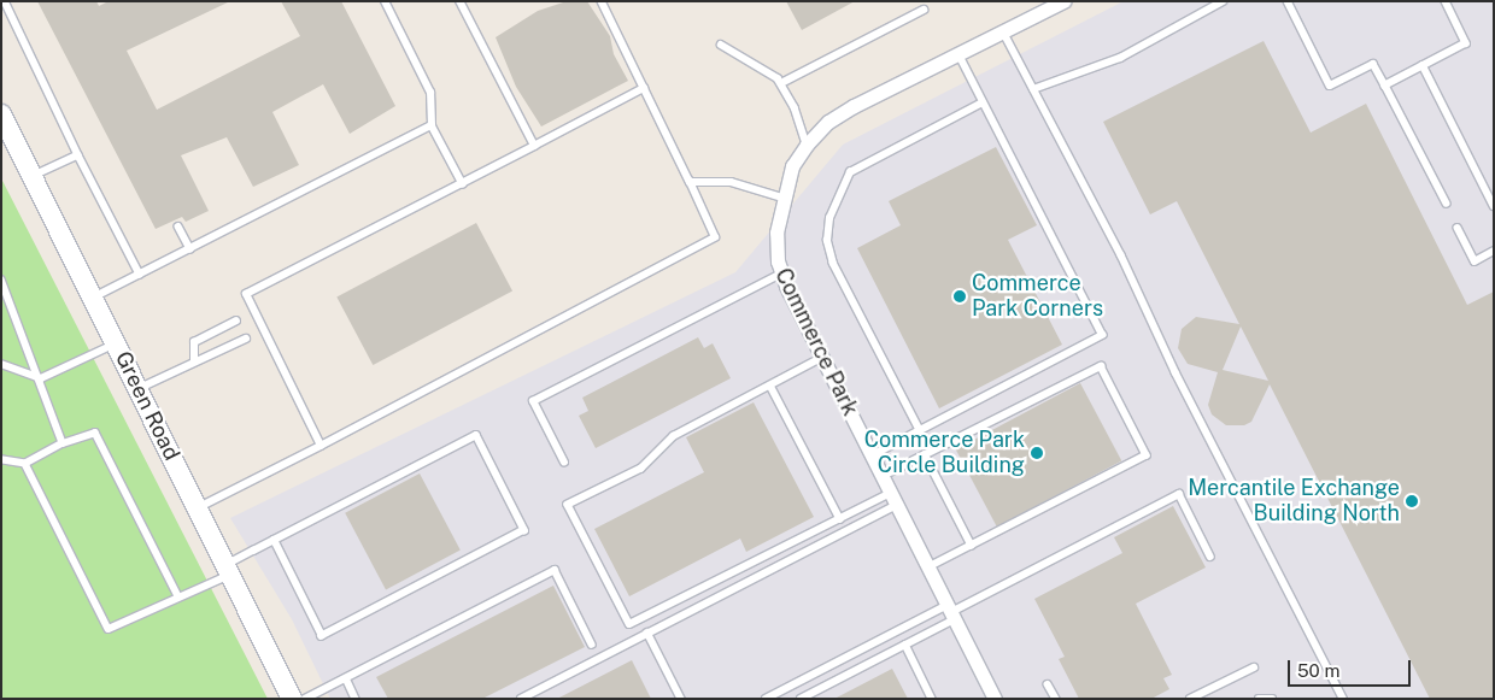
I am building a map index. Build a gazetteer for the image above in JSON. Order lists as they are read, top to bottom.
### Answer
{
  "streets": {
    "main road": ["Green Road"],
    "street": ["Commerce Park"]
  },
  "places": ["Commerce Park Corners", "Commerce Park Circle Building", "Mercantile Exchange Building North"],
  "scale_bar": "50 m"
}
